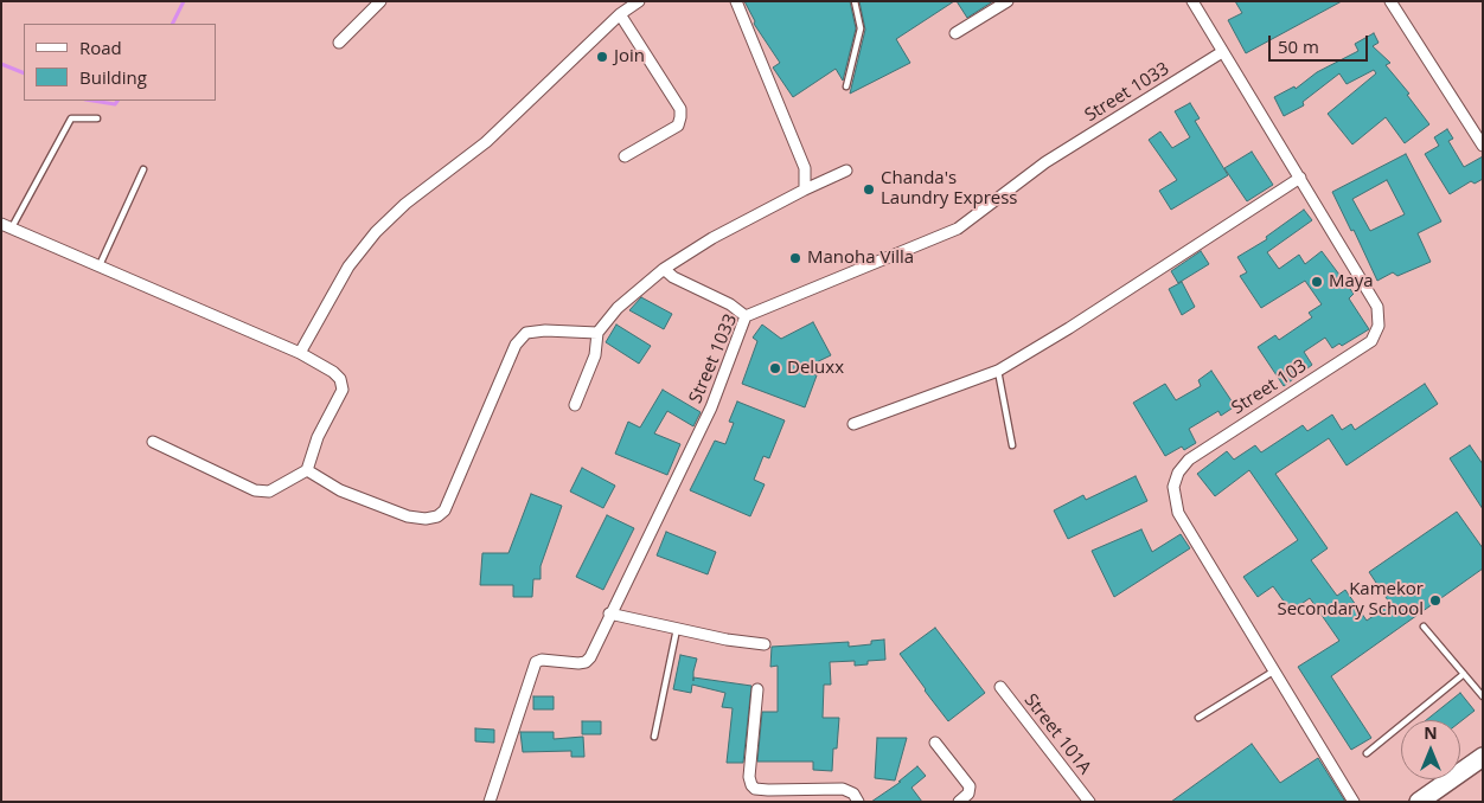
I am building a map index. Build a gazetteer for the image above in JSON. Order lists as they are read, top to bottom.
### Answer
{
  "streets": {
    "street": ["Street 1033", "Street 103", "Street 101A"]
  },
  "crossings": [
    ["Street 1033", "Street 103"]
  ],
  "places": [
    "Join",
    "Chanda's Laundry Express",
    "Manoha Villa",
    "Maya",
    "Deluxx",
    "Kamekor Secondary School"
  ],
  "legend": ["Road", "Building"],
  "scale_bar": "50 m",
  "north": "top"
}
